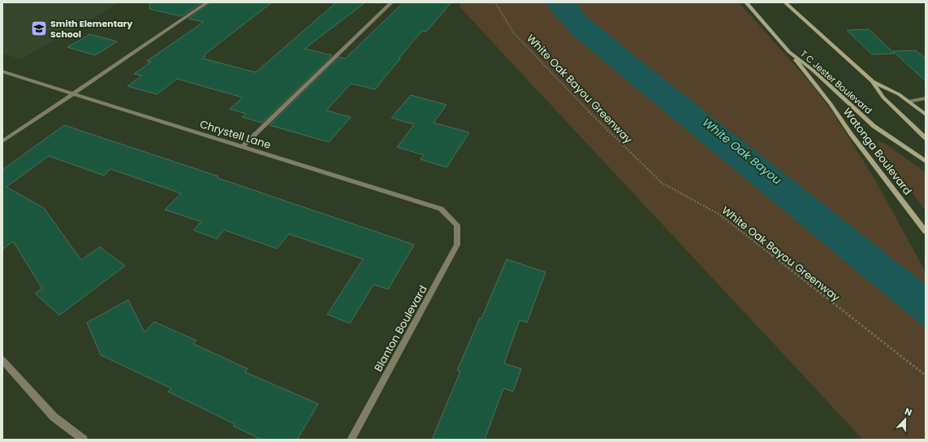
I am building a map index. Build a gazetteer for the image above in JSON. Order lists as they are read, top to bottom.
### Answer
{
  "streets": {
    "main road": ["T C Jester Boulevard", "Watonga Boulevard"],
    "street": ["Chrystell Lane", "Blanton Boulevard"],
    "path": ["White Oak Bayou Greenway"]
  },
  "crossings": [
    ["T C Jester Boulevard", "Watonga Boulevard"],
    ["Chrystell Lane", "Blanton Boulevard"]
  ],
  "water": ["White Oak Bayou"],
  "places": {
    "school or university": ["Smith Elementary School"]
  },
  "north": "top"
}
